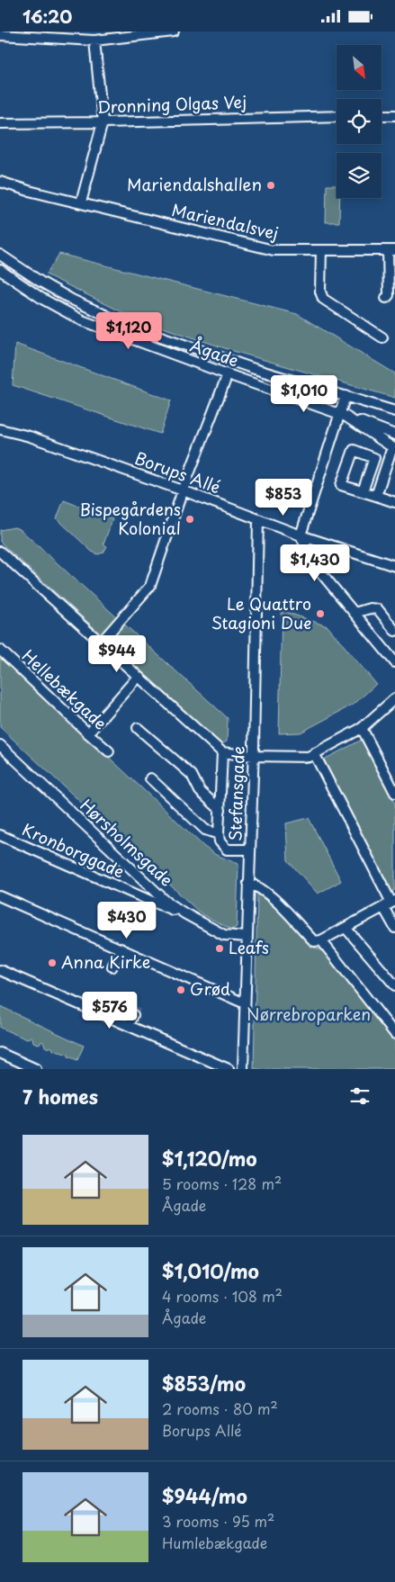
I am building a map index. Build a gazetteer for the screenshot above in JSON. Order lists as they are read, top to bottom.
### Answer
{
  "streets": {
    "street": [
      "Dronning Olgas Vej",
      "Mariendalsvej",
      "Ågade",
      "Borups Allé",
      "Hellebækgade",
      "Stefansgade",
      "Hørsholmsgade",
      "Kronborggade"
    ]
  },
  "crossings": [
    ["Borups Allé", "Stefansgade"],
    ["Stefansgade", "Hørsholmsgade"],
    ["Hørsholmsgade", "Kronborggade"]
  ],
  "parks": ["Nørrebroparken"],
  "places": [
    "Mariendalshallen",
    "Bispegårdens Kolonial",
    "Le Quattro Stagioni Due",
    "Leafs",
    "Anna Kirke",
    "Grød"
  ],
  "north": "bottom right",
  "page": {
    "status": "16:20",
    "price": [
      "$1,120",
      "$1,010",
      "$853",
      "$1,430",
      "$944",
      "$430",
      "$576"
    ],
    "heading": "7 homes",
    "list": [
      {
        "name": "$1,120/mo",
        "note": "5 rooms · 128 m² · Ågade"
      },
      {
        "name": "$1,010/mo",
        "note": "4 rooms · 108 m² · Ågade"
      },
      {
        "name": "$853/mo",
        "note": "2 rooms · 80 m² · Borups Allé"
      },
      {
        "name": "$944/mo",
        "note": "3 rooms · 95 m² · Humlebækgade"
      }
    ]
  }
}
